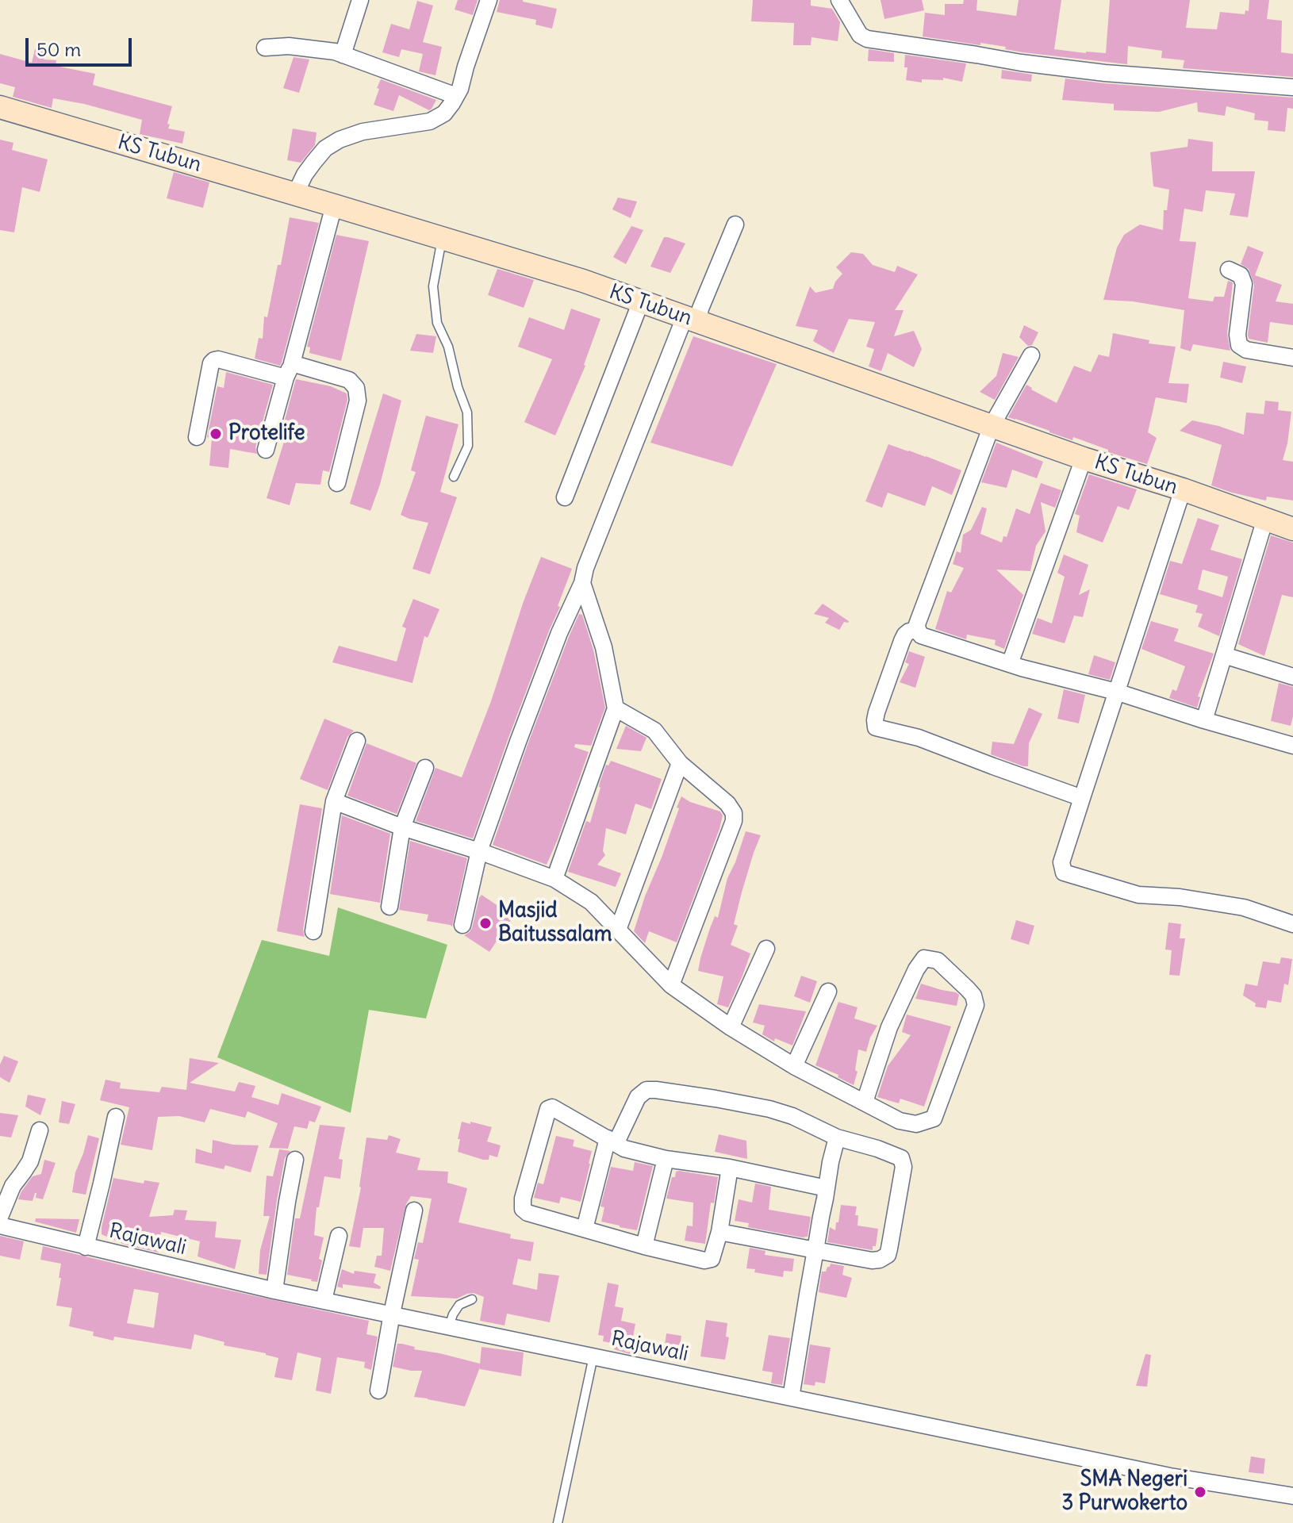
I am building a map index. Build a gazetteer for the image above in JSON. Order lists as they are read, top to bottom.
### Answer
{
  "streets": {
    "main road": ["KS Tubun"],
    "street": ["Rajawali"]
  },
  "places": ["Protelife", "Masjid Baitussalam", "SMA Negeri 3 Purwokerto"],
  "scale_bar": "50 m"
}
